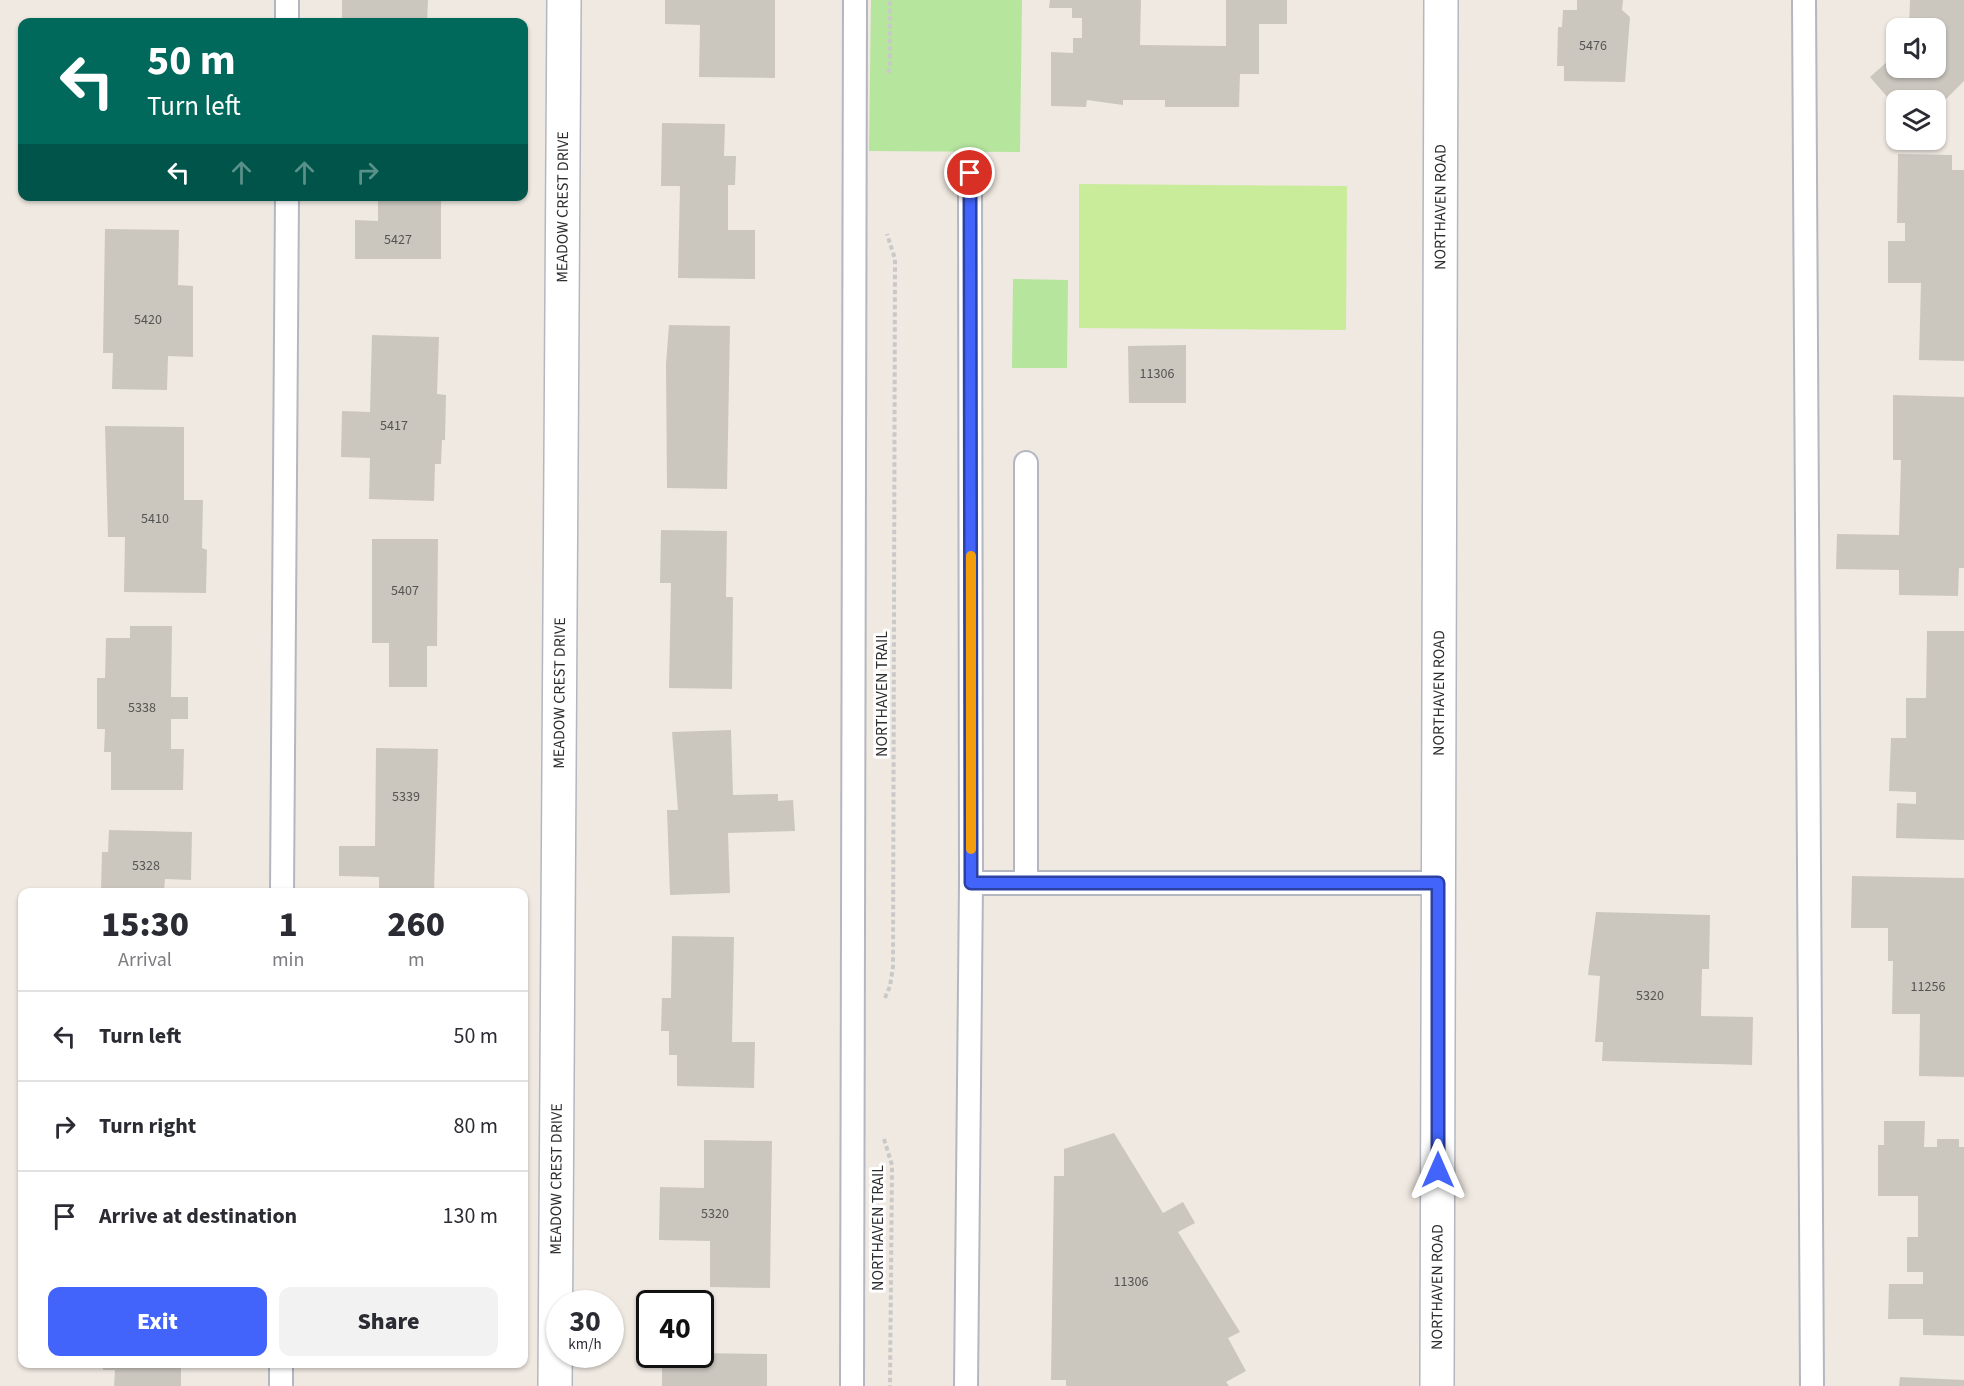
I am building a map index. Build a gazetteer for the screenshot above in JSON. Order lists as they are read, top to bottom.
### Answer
{
  "streets": {
    "street": ["MEADOW CREST DRIVE", "NORTHAVEN ROAD"],
    "path": ["NORTHAVEN TRAIL"]
  },
  "house_numbers": [
    "5476",
    "5427",
    "5420",
    "11306",
    "5417",
    "5410",
    "5407",
    "5338",
    "5339",
    "5328",
    "11256",
    "5320",
    "5320",
    "11306"
  ],
  "page": {
    "turn": ["50 m", "Turn left"],
    "eta": [
      "15:30",
      "Arrival",
      "1",
      "min",
      "260",
      "m"
    ],
    "list": [
      {
        "name": "Turn left",
        "value": "50 m"
      },
      {
        "name": "Turn right",
        "value": "80 m"
      },
      {
        "name": "Arrive at destination",
        "value": "130 m"
      }
    ],
    "buttons": ["Exit", "Share"],
    "speed": "30 km/h",
    "limit": "40"
  }
}
